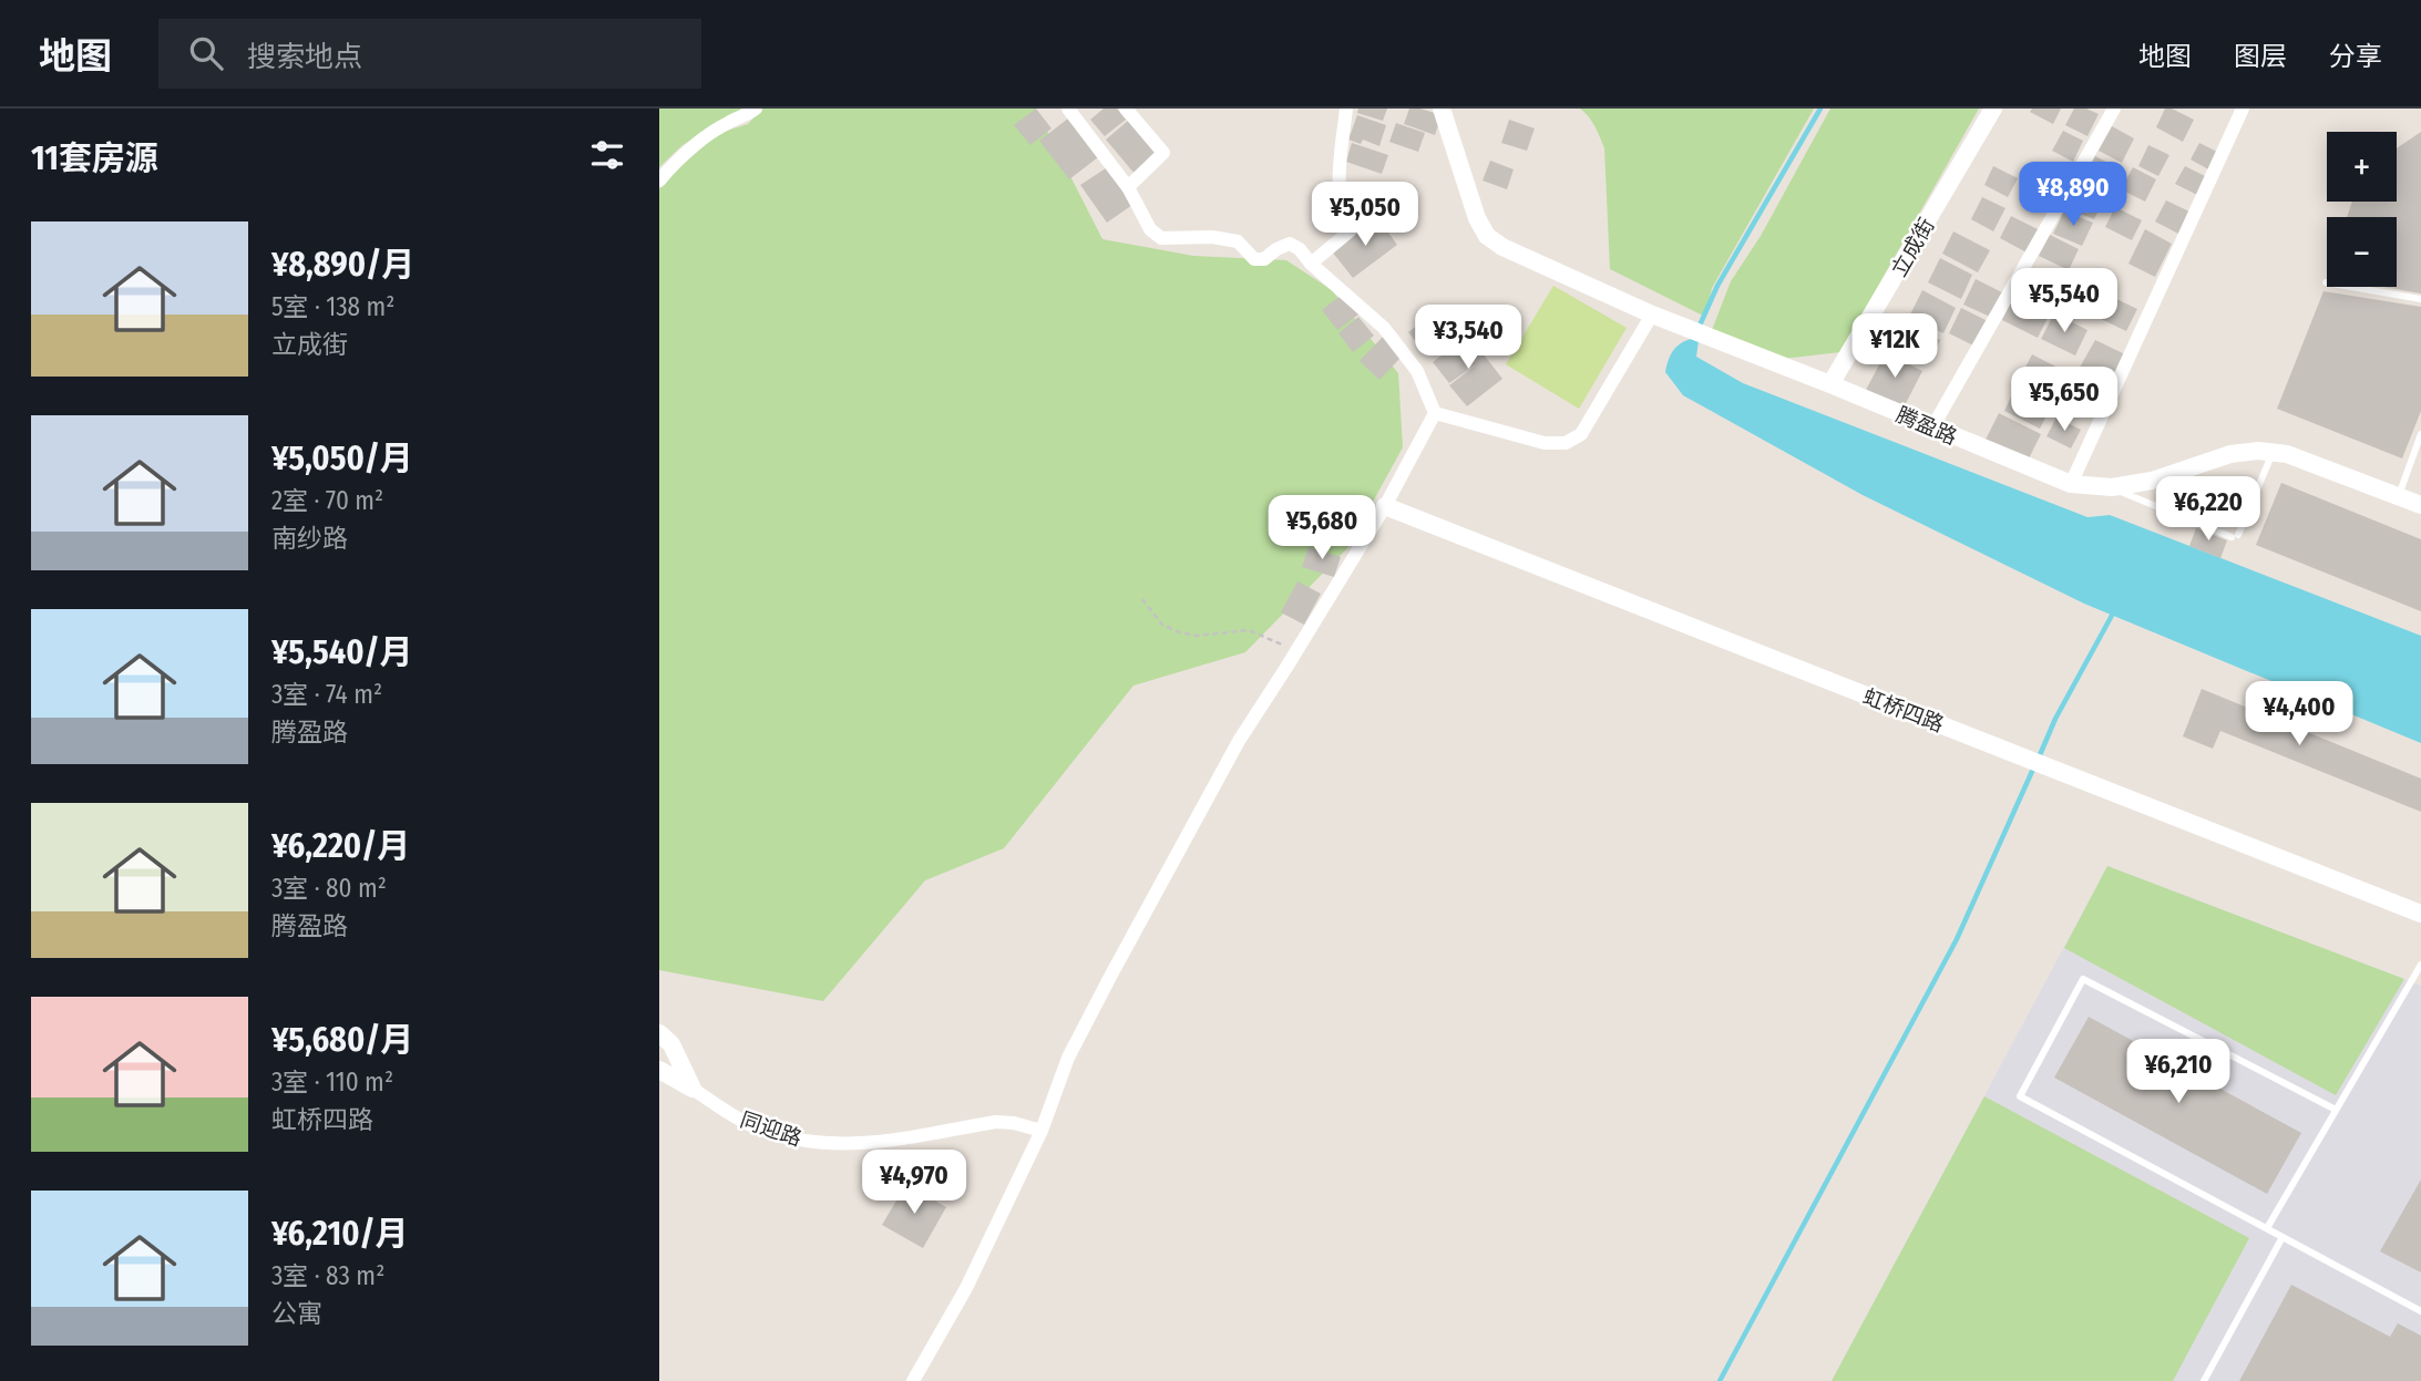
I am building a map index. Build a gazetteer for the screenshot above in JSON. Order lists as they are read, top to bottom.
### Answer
{
  "streets": {
    "street": [
      "立成街",
      "腾盈路",
      "虹桥四路",
      "同迎路"
    ]
  },
  "crossings": [
    ["立成街", "腾盈路"]
  ],
  "page": {
    "header": "地图",
    "search": "搜索地点",
    "nav": ["地图", "图层", "分享"],
    "heading": "11套房源",
    "map_buttons": ["+", "−"],
    "price": [
      "¥8,890",
      "¥5,050",
      "¥5,540",
      "¥3,540",
      "¥12K",
      "¥5,650",
      "¥6,220",
      "¥5,680",
      "¥4,400",
      "¥6,210",
      "¥4,970"
    ],
    "list": [
      {
        "name": "¥8,890/月",
        "note": "5室 · 138 m² · 立成街"
      },
      {
        "name": "¥5,050/月",
        "note": "2室 · 70 m² · 南纱路"
      },
      {
        "name": "¥5,540/月",
        "note": "3室 · 74 m² · 腾盈路"
      },
      {
        "name": "¥6,220/月",
        "note": "3室 · 80 m² · 腾盈路"
      },
      {
        "name": "¥5,680/月",
        "note": "3室 · 110 m² · 虹桥四路"
      },
      {
        "name": "¥6,210/月",
        "note": "3室 · 83 m² · 公寓"
      }
    ]
  }
}
